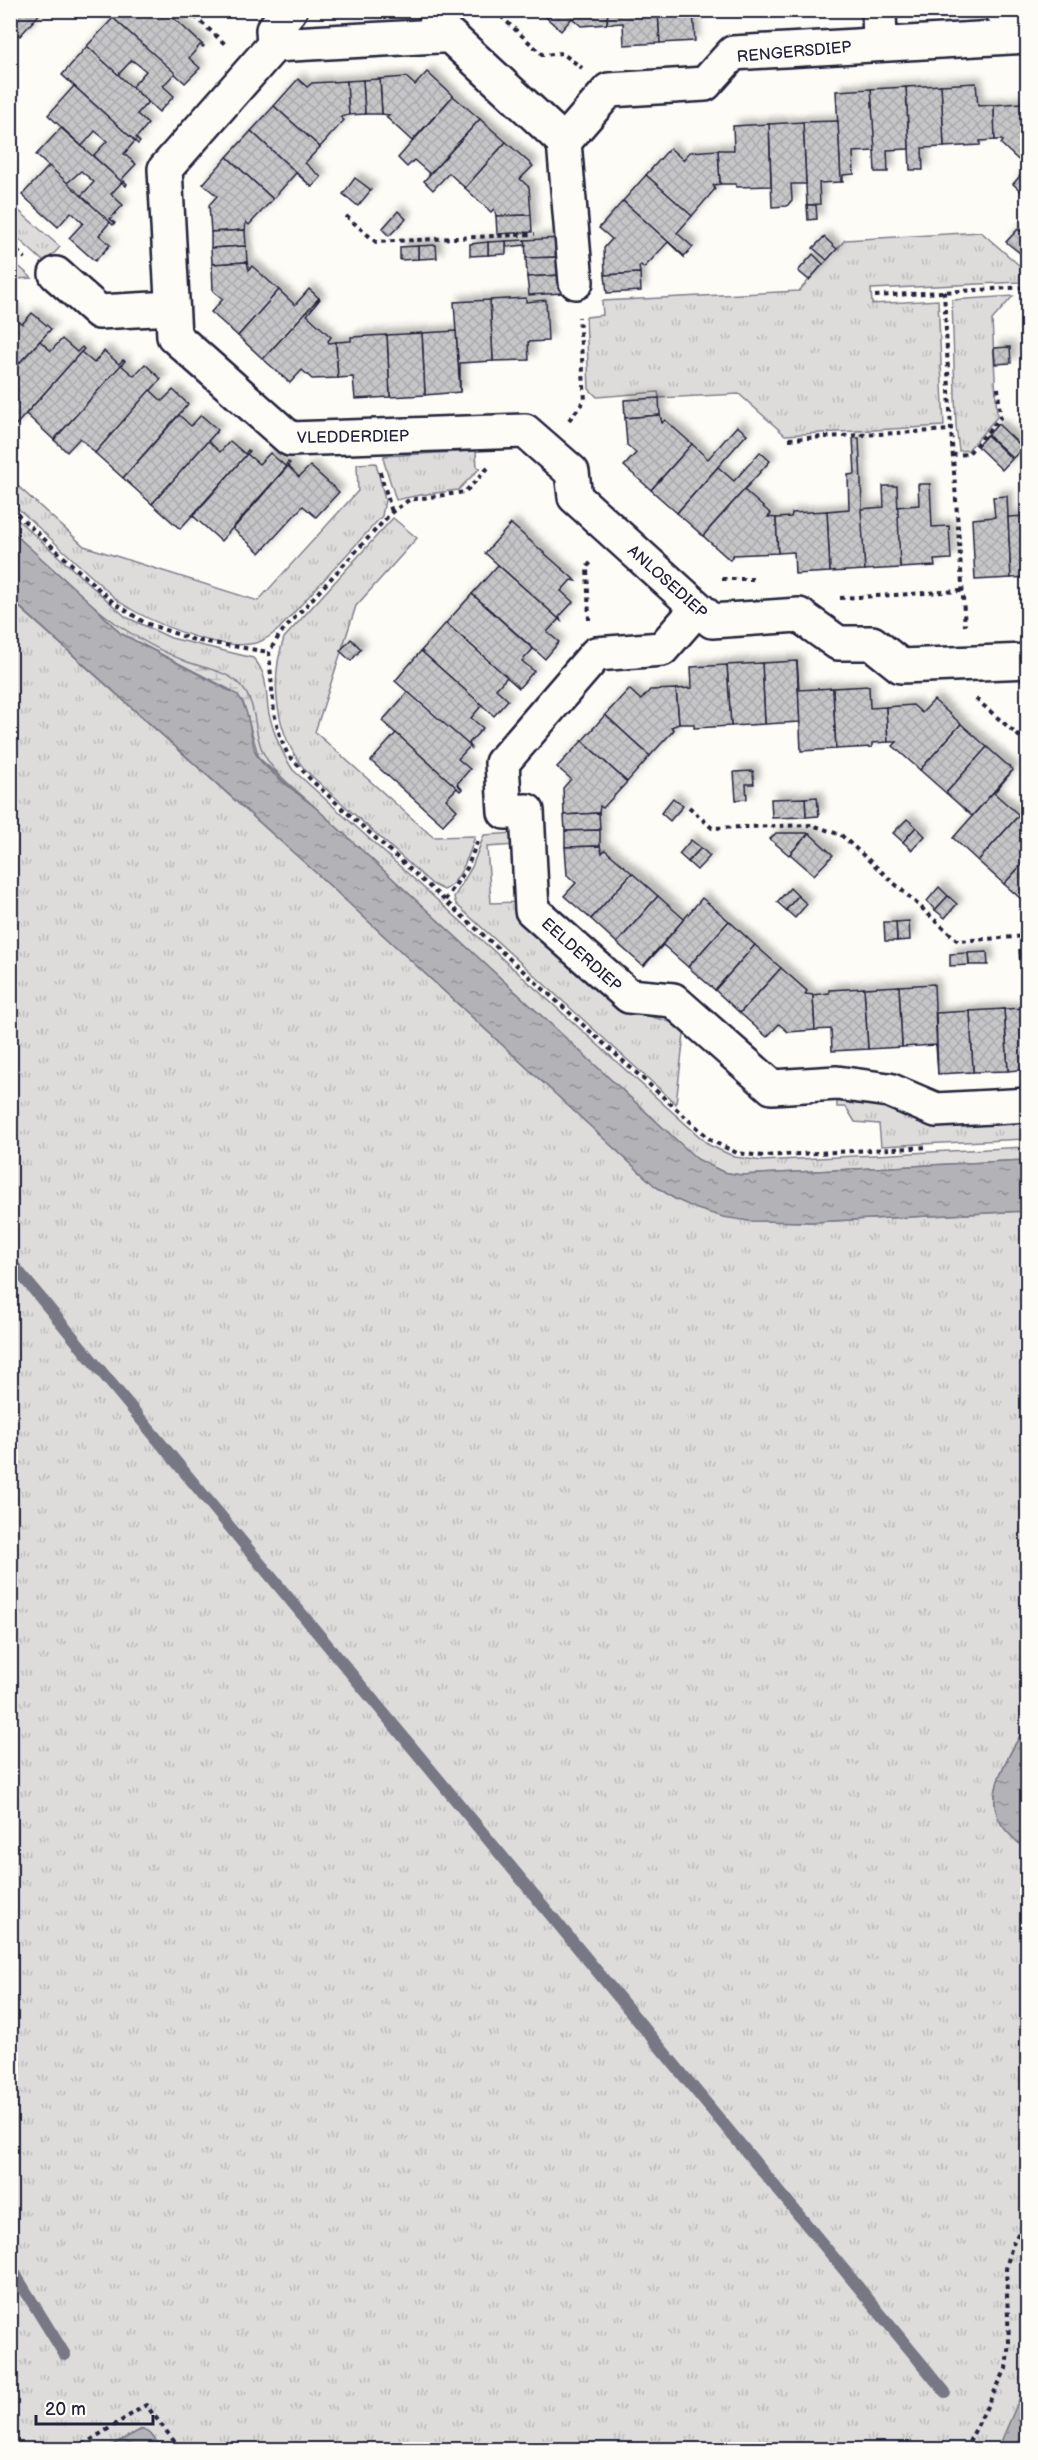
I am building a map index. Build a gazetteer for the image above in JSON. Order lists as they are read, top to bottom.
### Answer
{
  "streets": {
    "street": [
      "RENGERSDIEP",
      "VLEDDERDIEP",
      "ANLOSEDIEP",
      "EELDERDIEP"
    ]
  },
  "crossings": [
    ["VLEDDERDIEP", "ANLOSEDIEP"]
  ],
  "scale_bar": "20 m"
}
